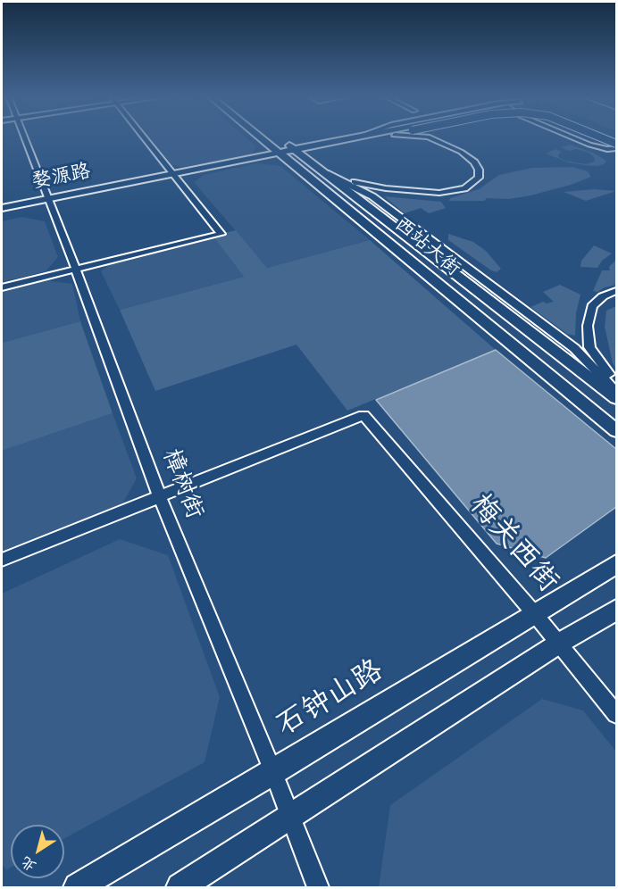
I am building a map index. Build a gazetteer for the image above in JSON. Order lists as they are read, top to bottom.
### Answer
{
  "streets": {
    "street": [
      "婺源路",
      "西站大街",
      "樟树街",
      "梅关西街",
      "石钟山路"
    ]
  },
  "crossings": [
    ["婺源路", "西站大街"],
    ["婺源路", "樟树街"],
    ["樟树街", "梅关西街"],
    ["樟树街", "石钟山路"],
    ["梅关西街", "石钟山路"]
  ],
  "north": "bottom left"
}
